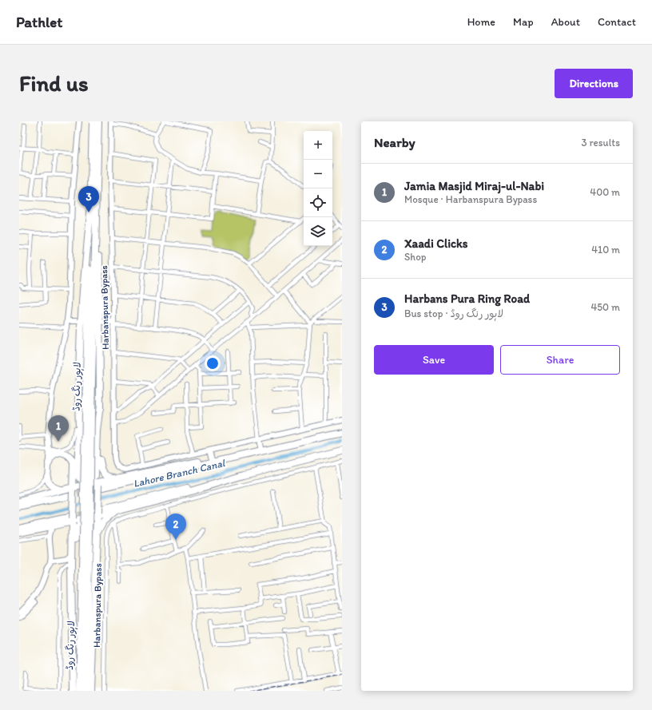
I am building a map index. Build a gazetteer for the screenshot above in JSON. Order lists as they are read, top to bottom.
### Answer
{
  "streets": {
    "highway": ["لاہور رنگ روڈ"],
    "street": ["Harbanspura Bypass"]
  },
  "water": ["Lahore Branch Canal"],
  "page": {
    "header": "Pathlet",
    "nav": [
      "Home",
      "Map",
      "About",
      "Contact"
    ],
    "buttons": [
      "Directions",
      ["Save", "Share"]
    ],
    "title": "Find us",
    "heading": ["Nearby", "3 results"],
    "map_buttons": ["+", "−"],
    "list": [
      {
        "mark": "1",
        "name": "Jamia Masjid Miraj-ul-Nabi",
        "note": "Mosque · Harbanspura Bypass",
        "value": "400 m"
      },
      {
        "mark": "2",
        "name": "Xaadi Clicks",
        "note": "Shop",
        "value": "410 m"
      },
      {
        "mark": "3",
        "name": "Harbans Pura Ring Road",
        "note": "Bus stop · لاہور رنگ روڈ",
        "value": "450 m"
      }
    ],
    "pins": ["3", "1", "2"]
  }
}
